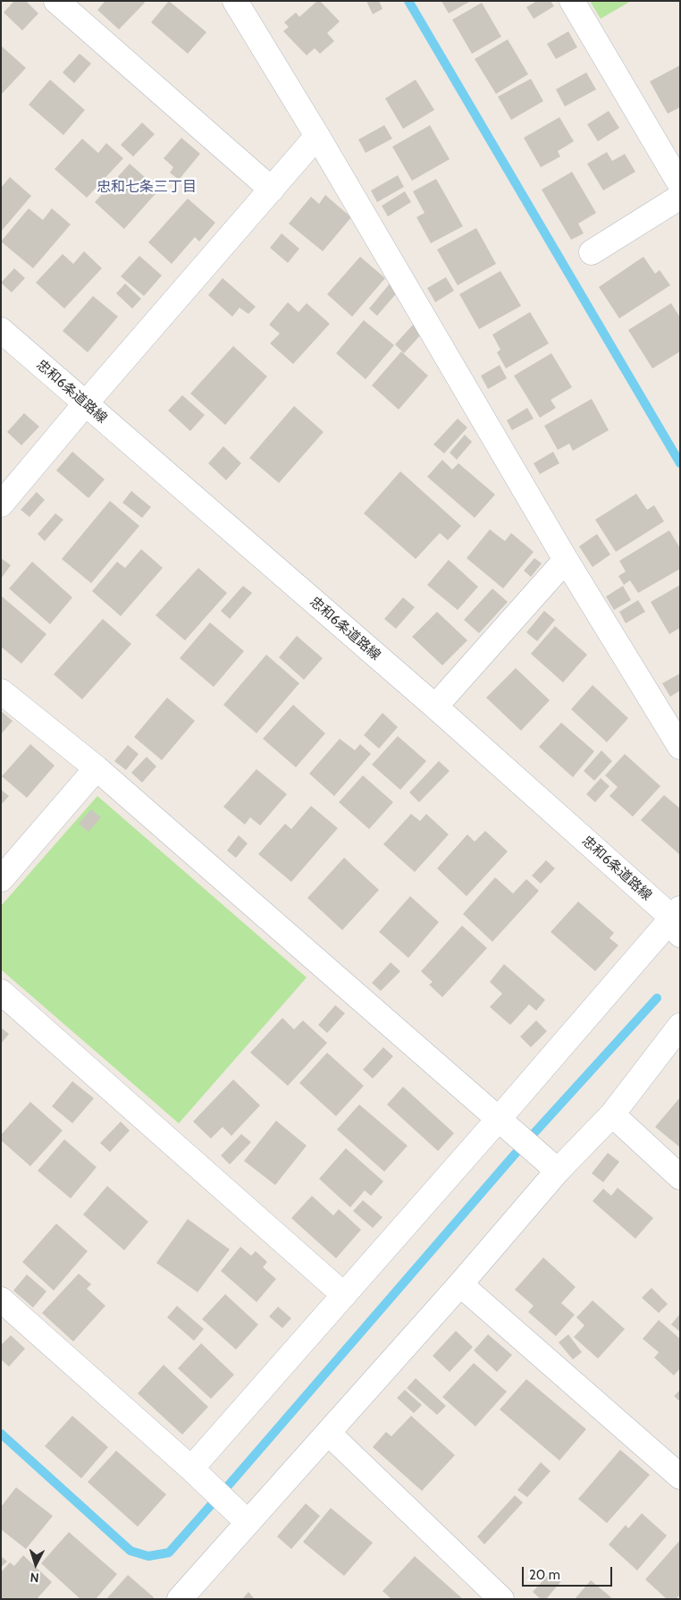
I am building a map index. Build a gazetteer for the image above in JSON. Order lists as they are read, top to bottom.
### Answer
{
  "streets": {
    "street": ["忠和6条道路線"]
  },
  "districts": ["忠和七条三丁目"],
  "scale_bar": "20 m",
  "north": "bottom"
}
